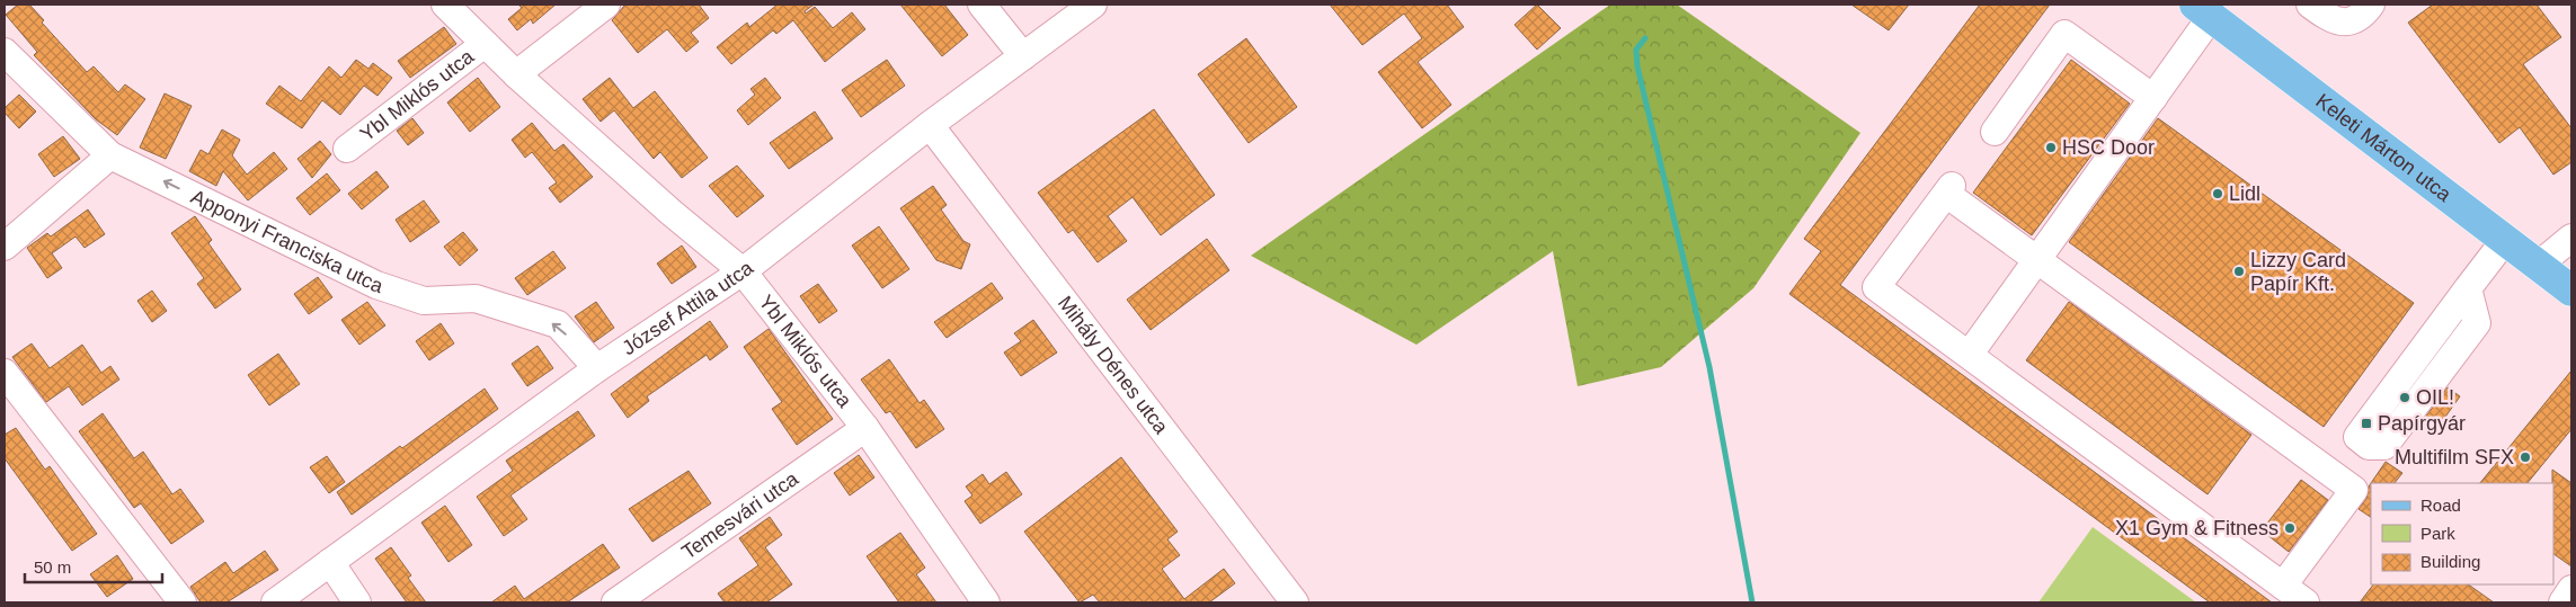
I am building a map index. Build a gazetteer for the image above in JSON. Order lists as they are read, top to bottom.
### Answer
{
  "streets": {
    "main road": ["Keleti Márton utca"],
    "street": [
      "Ybl Miklós utca",
      "Apponyi Franciska utca",
      "József Attila utca",
      "Mihály Dénes utca",
      "Temesvári utca"
    ]
  },
  "crossings": [
    ["Ybl Miklós utca", "József Attila utca"],
    ["Ybl Miklós utca", "Temesvári utca"],
    ["Apponyi Franciska utca", "József Attila utca"],
    ["József Attila utca", "Mihály Dénes utca"]
  ],
  "one_way": ["Apponyi Franciska utca"],
  "places": {
    "other": [
      "HSC Door",
      "Lidl",
      "Lizzy Card Papír Kft.",
      "OIL!",
      "Multifilm SFX",
      "X1 Gym & Fitness"
    ],
    "transit": ["Papírgyár"]
  },
  "legend": ["Road", "Park", "Building"],
  "scale_bar": "50 m"
}
